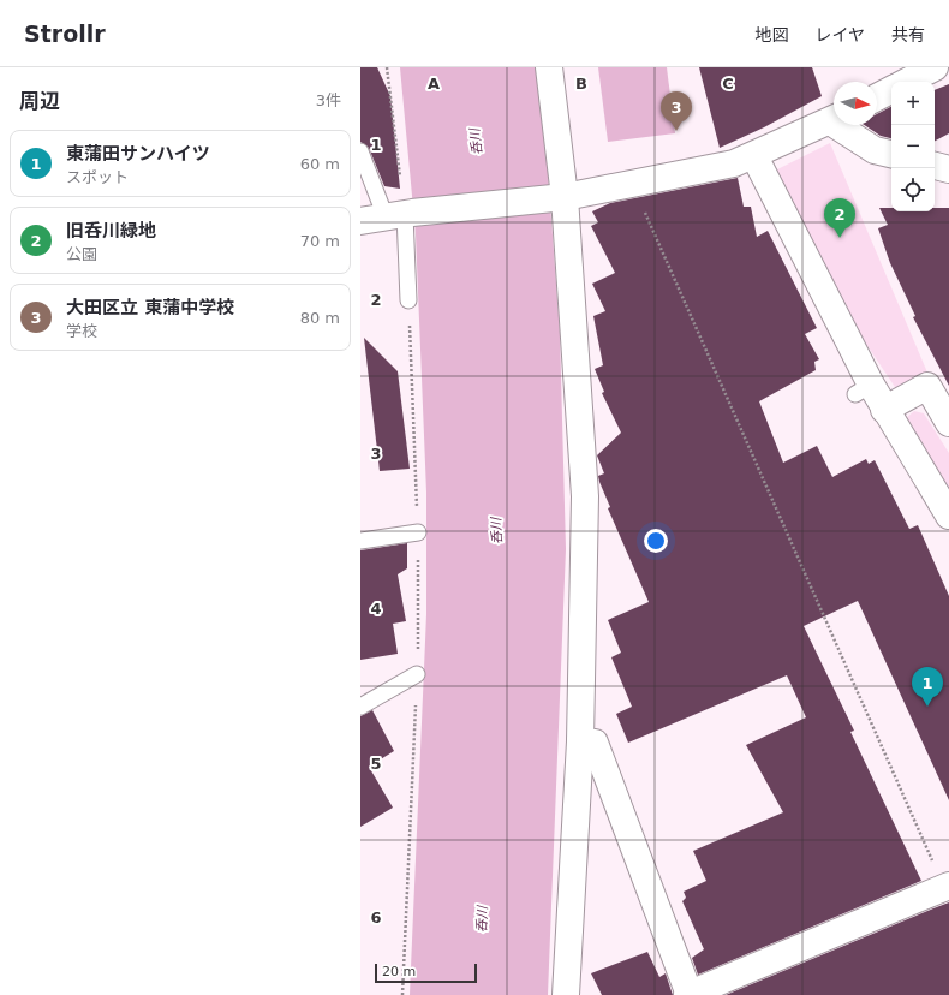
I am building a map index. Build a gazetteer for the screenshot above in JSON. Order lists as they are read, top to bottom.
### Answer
{
  "water": ["呑川"],
  "scale_bar": "20 m",
  "north": "right",
  "page": {
    "header": "Strollr",
    "nav": ["地図", "レイヤ", "共有"],
    "heading": ["周辺", "3件"],
    "map_buttons": ["+", "−"],
    "pins": ["3", "2", "1"],
    "list": [
      {
        "mark": "1",
        "name": "東蒲田サンハイツ",
        "note": "スポット",
        "value": "60 m"
      },
      {
        "mark": "2",
        "name": "旧呑川緑地",
        "note": "公園",
        "value": "70 m"
      },
      {
        "mark": "3",
        "name": "大田区立 東蒲中学校",
        "note": "学校",
        "value": "80 m"
      }
    ],
    "scale": "20 m"
  },
  "grid": {
    "columns": ["A", "B", "C"],
    "rows": [
      "1",
      "2",
      "3",
      "4",
      "5",
      "6"
    ]
  }
}
